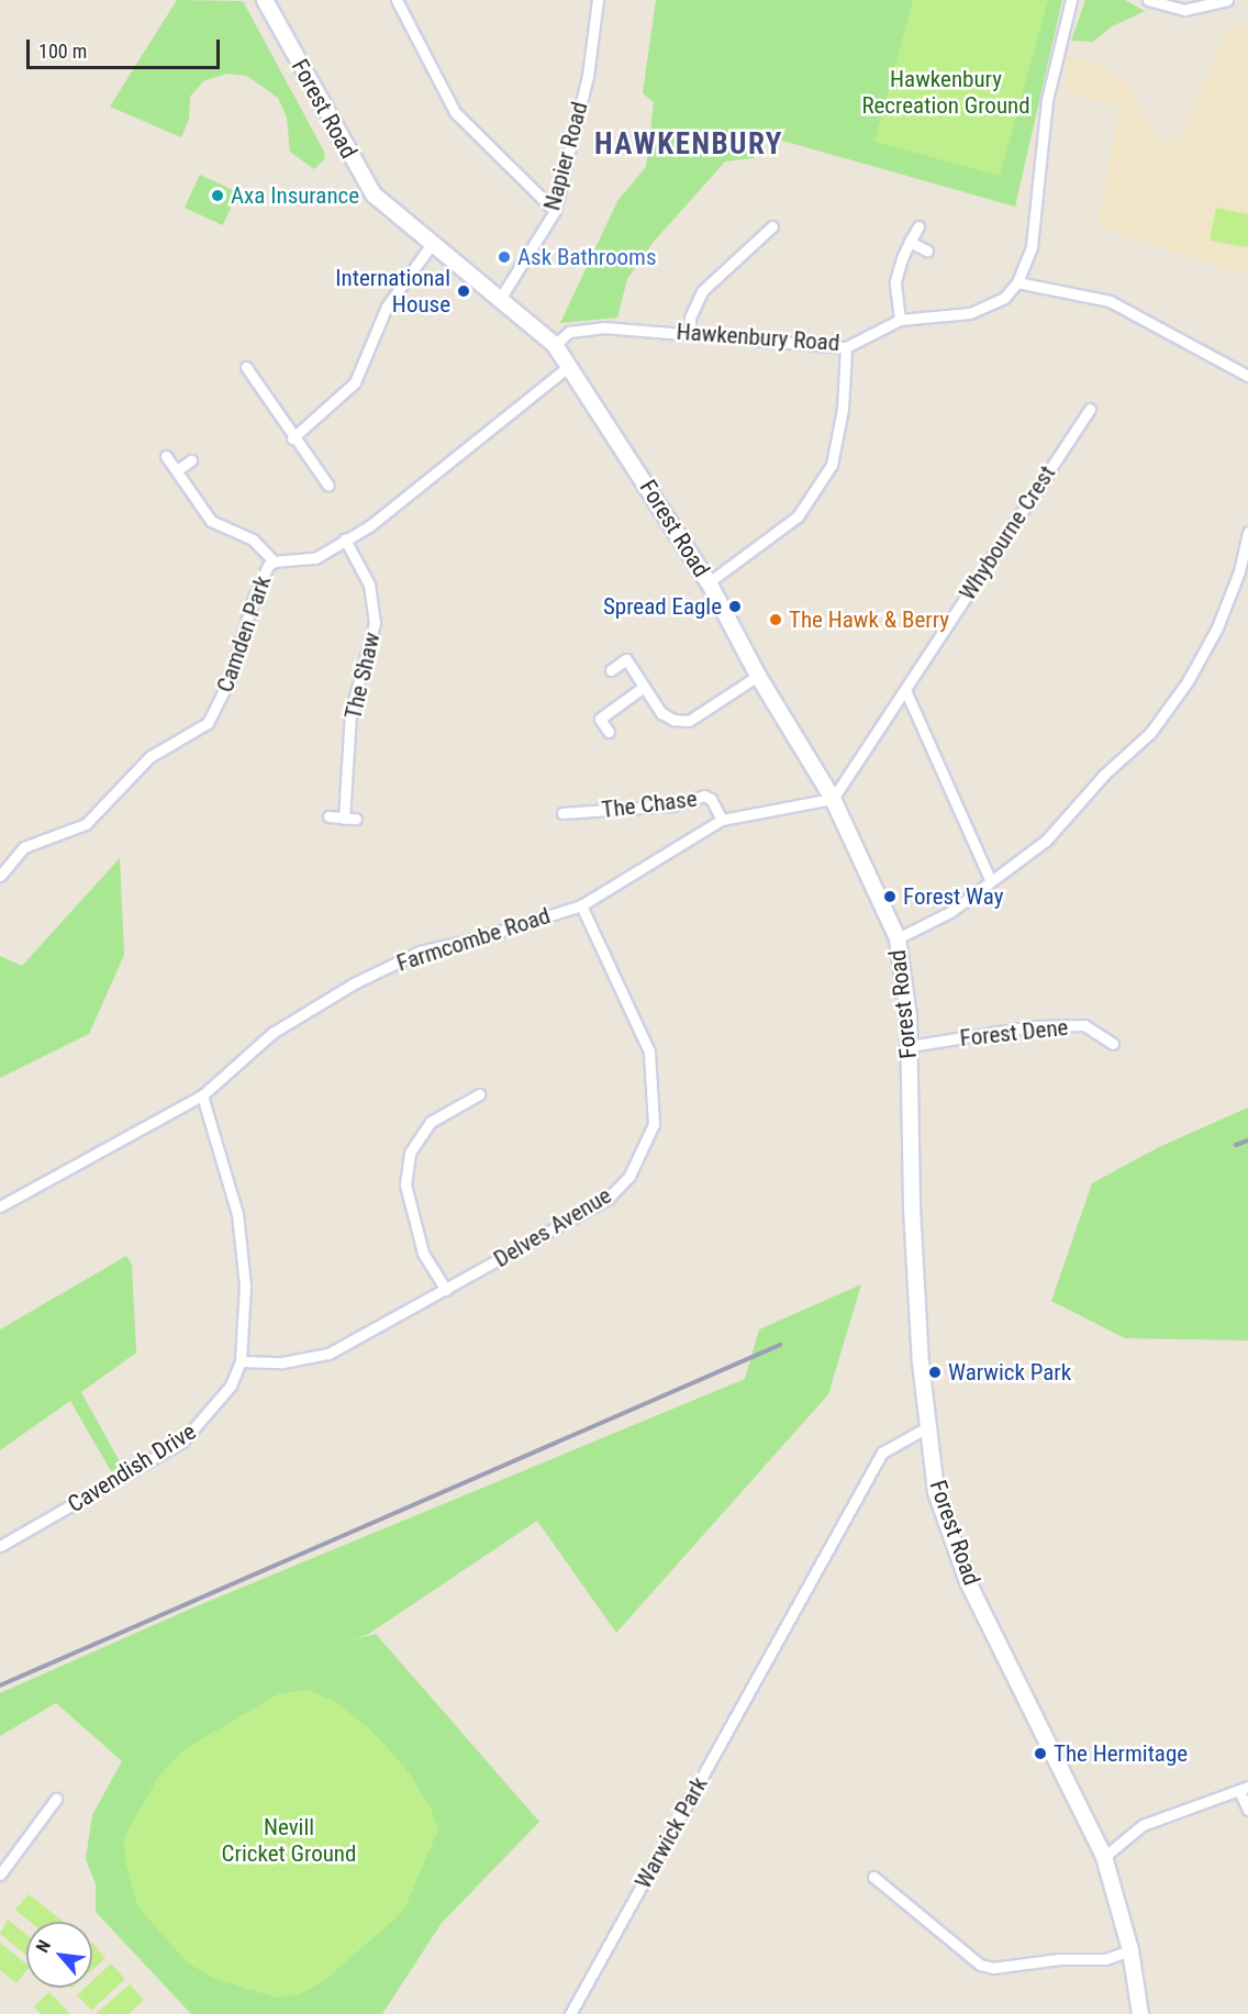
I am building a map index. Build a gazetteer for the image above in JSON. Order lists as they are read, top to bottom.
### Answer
{
  "streets": {
    "street": [
      "Forest Road",
      "Napier Road",
      "Hawkenbury Road",
      "Whybourne Crest",
      "Camden Park",
      "The Shaw",
      "The Chase",
      "Farmcombe Road",
      "Forest Dene",
      "Delves Avenue",
      "Cavendish Drive",
      "Warwick Park"
    ]
  },
  "crossings": [
    ["Forest Road", "Napier Road"],
    ["Forest Road", "Hawkenbury Road"],
    ["Forest Road", "Whybourne Crest"],
    ["Forest Road", "Camden Park"],
    ["Forest Road", "Farmcombe Road"],
    ["Forest Road", "Forest Dene"],
    ["Forest Road", "Warwick Park"],
    ["Whybourne Crest", "Farmcombe Road"],
    ["Camden Park", "The Shaw"],
    ["The Chase", "Farmcombe Road"],
    ["Farmcombe Road", "Delves Avenue"],
    ["Farmcombe Road", "Cavendish Drive"],
    ["Delves Avenue", "Cavendish Drive"]
  ],
  "districts": ["HAWKENBURY"],
  "parks": ["Hawkenbury Recreation Ground", "Nevill Cricket Ground"],
  "places": [
    "Axa Insurance",
    "Ask Bathrooms",
    "International House",
    "Spread Eagle",
    "The Hawk & Berry",
    "Forest Way",
    "Warwick Park",
    "The Hermitage"
  ],
  "scale_bar": "100 m",
  "north": "top left"
}
